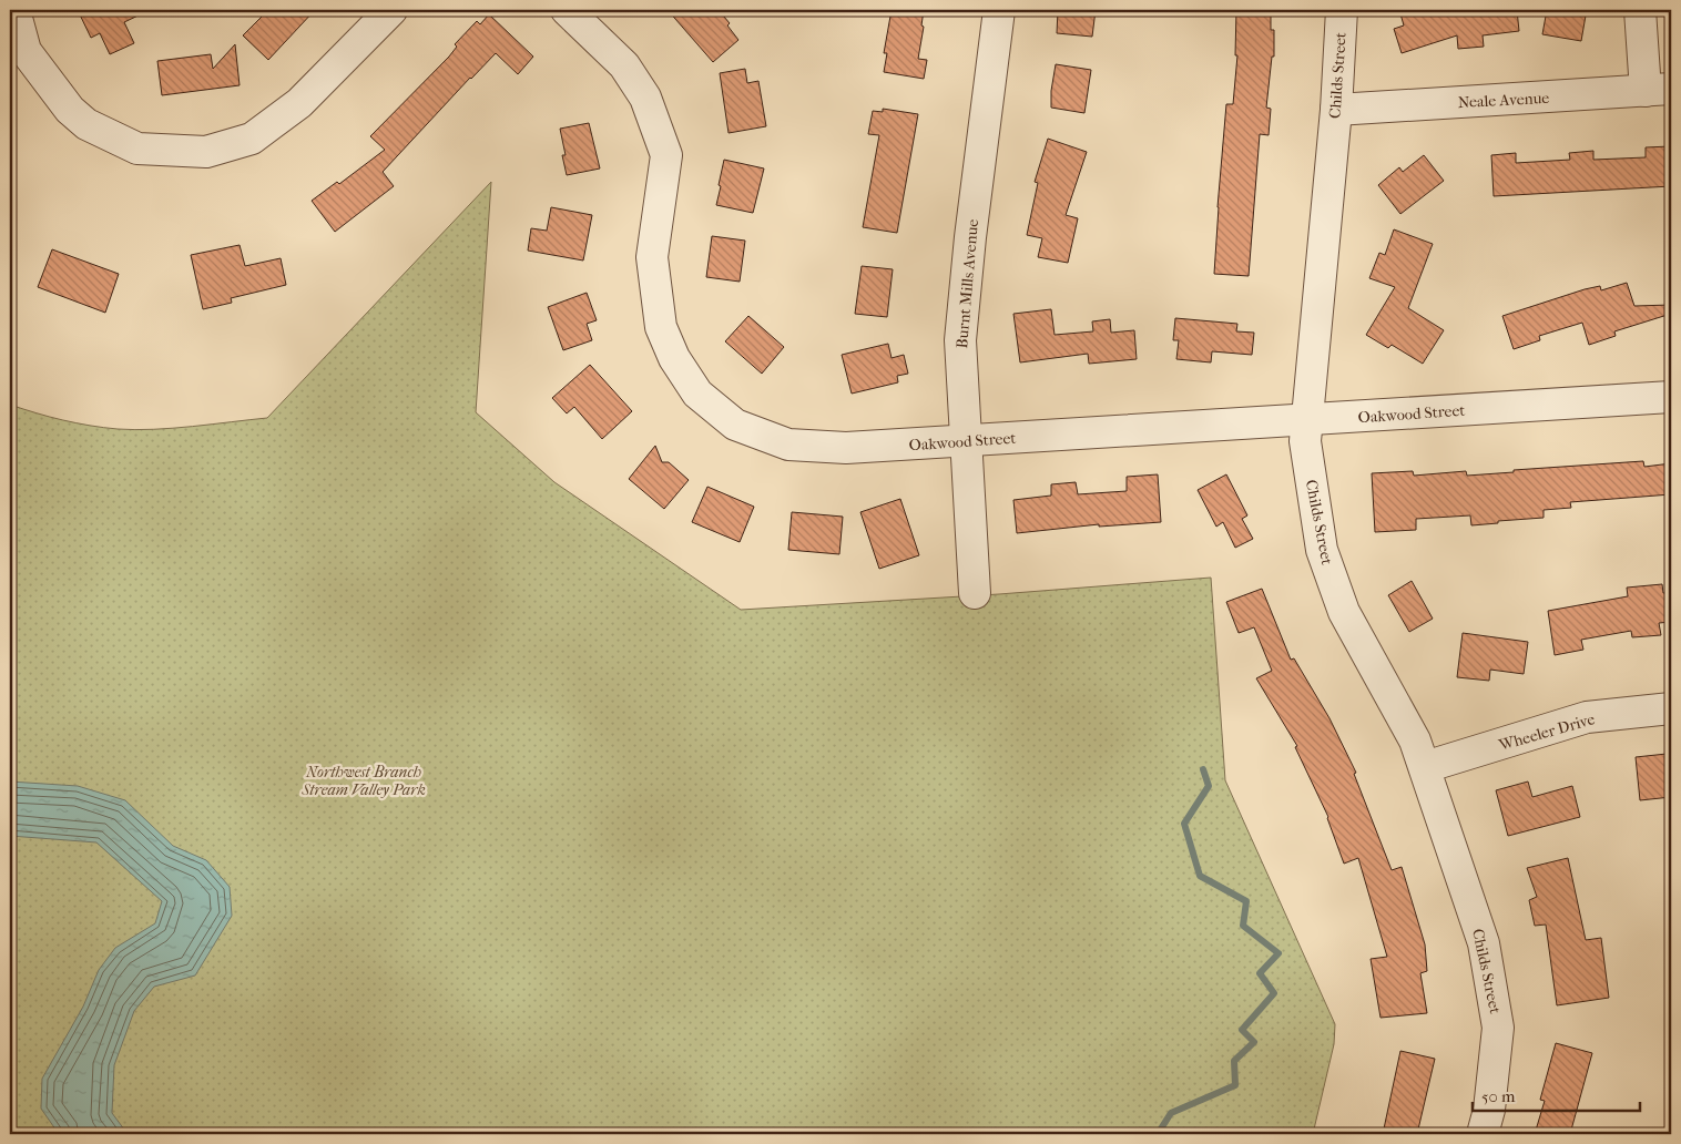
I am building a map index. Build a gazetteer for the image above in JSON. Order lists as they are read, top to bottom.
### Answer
{
  "streets": {
    "street": [
      "Childs Street",
      "Neale Avenue",
      "Burnt Mills Avenue",
      "Oakwood Street",
      "Wheeler Drive"
    ]
  },
  "crossings": [
    ["Childs Street", "Neale Avenue"],
    ["Childs Street", "Oakwood Street"],
    ["Childs Street", "Wheeler Drive"],
    ["Burnt Mills Avenue", "Oakwood Street"]
  ],
  "parks": ["Northwest Branch Stream Valley Park"],
  "scale_bar": "50 m"
}
